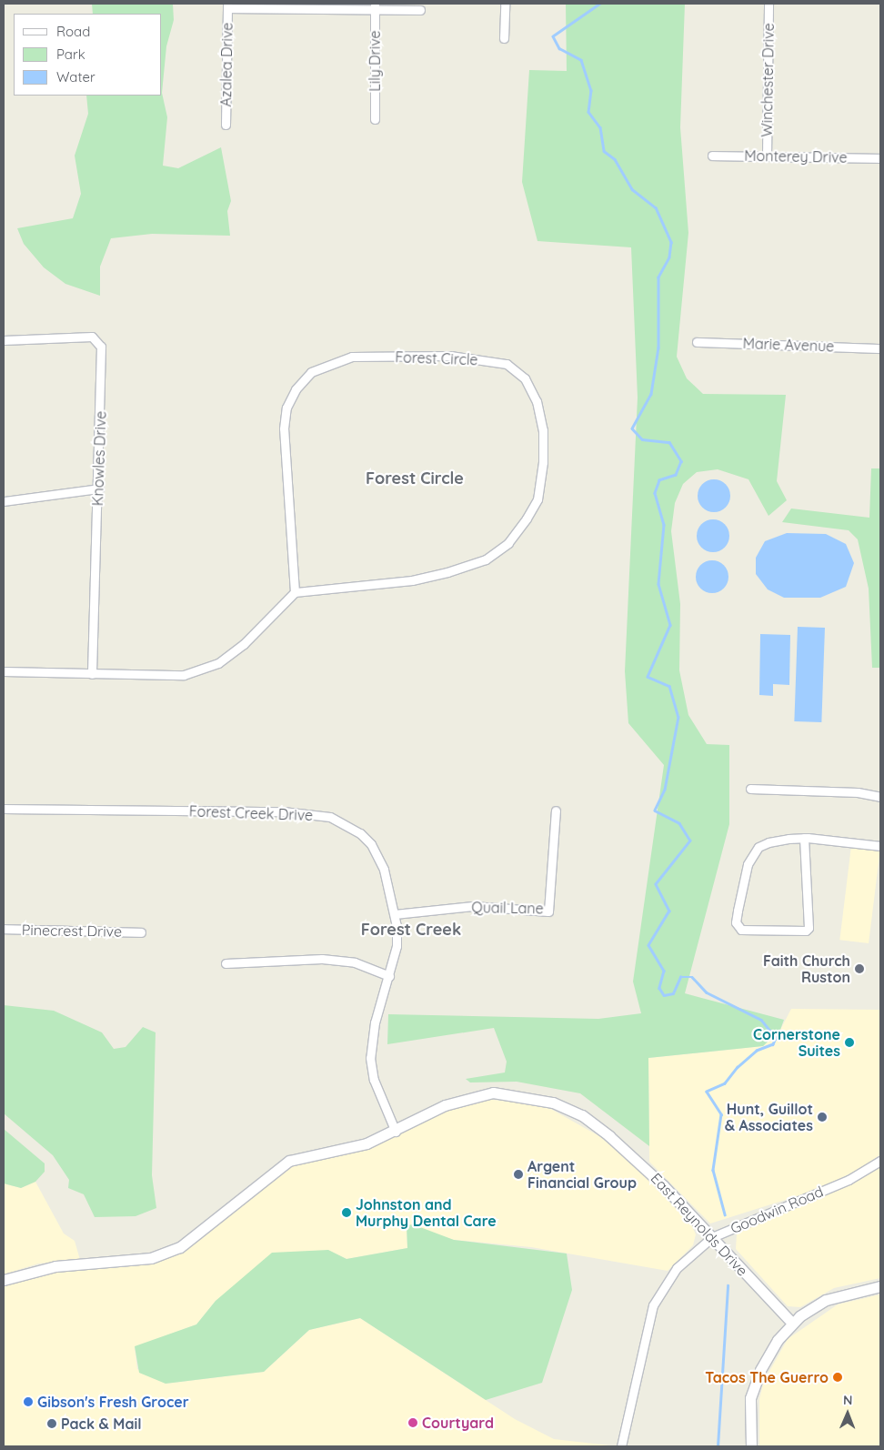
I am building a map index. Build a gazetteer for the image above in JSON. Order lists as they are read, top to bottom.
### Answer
{
  "streets": {
    "street": [
      "Lily Drive",
      "Azalea Drive",
      "Winchester Drive",
      "Monterey Drive",
      "Marie Avenue",
      "Forest Circle",
      "Knowles Drive",
      "Forest Creek Drive",
      "Quail Lane",
      "Pinecrest Drive",
      "Goodwin Road",
      "East Reynolds Drive"
    ]
  },
  "crossings": [
    ["Winchester Drive", "Monterey Drive"],
    ["Forest Creek Drive", "Quail Lane"],
    ["Forest Creek Drive", "East Reynolds Drive"],
    ["Goodwin Road", "East Reynolds Drive"]
  ],
  "districts": ["Forest Circle", "Forest Creek"],
  "places": [
    "Faith Church Ruston",
    "Cornerstone Suites",
    "Hunt, Guillot & Associates",
    "Argent Financial Group",
    "Johnston and Murphy Dental Care",
    "Tacos The Guerro",
    "Gibson's Fresh Grocer",
    "Courtyard",
    "Pack & Mail"
  ],
  "legend": ["Road", "Park", "Water"],
  "north": "top"
}
